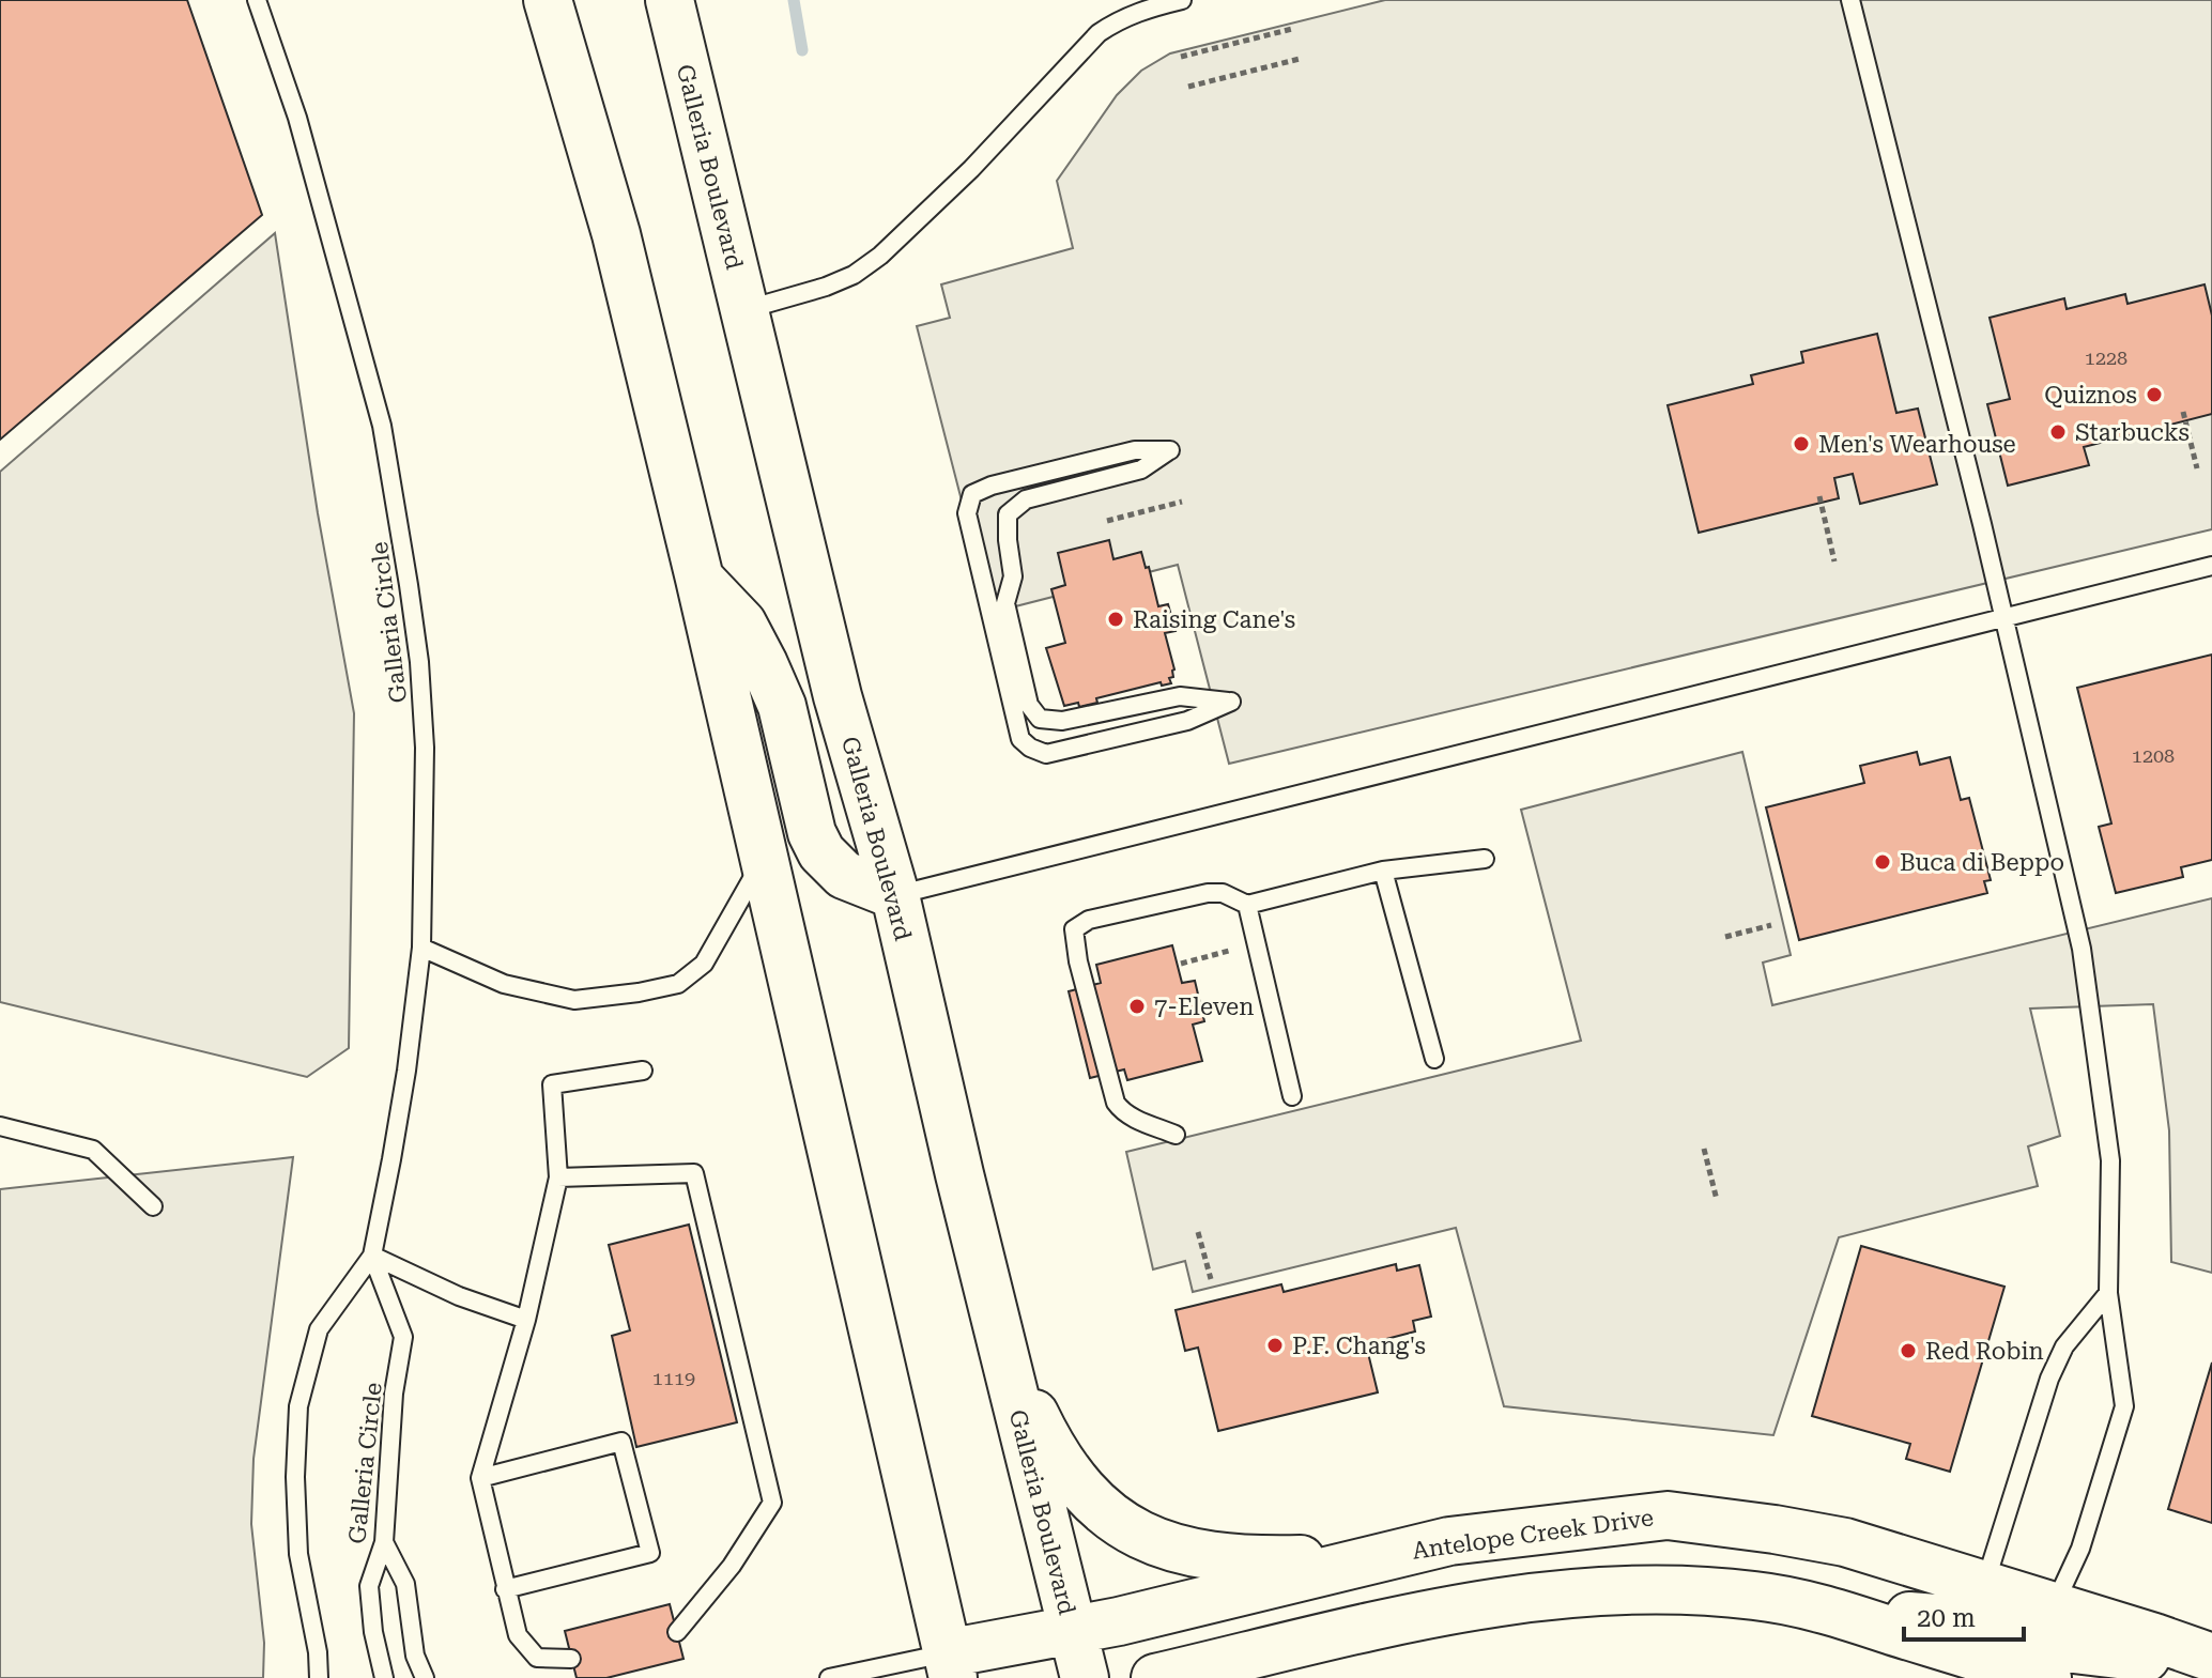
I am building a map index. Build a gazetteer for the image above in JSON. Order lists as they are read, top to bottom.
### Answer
{
  "streets": {
    "main road": ["Galleria Boulevard", "Antelope Creek Drive"],
    "lane": ["Galleria Circle"]
  },
  "crossings": [
    ["Galleria Boulevard", "Antelope Creek Drive"]
  ],
  "places": [
    "Quiznos",
    "Starbucks",
    "Men's Wearhouse",
    "Raising Cane's",
    "Buca di Beppo",
    "7-Eleven",
    "P.F. Chang's",
    "Red Robin"
  ],
  "house_numbers": ["1228", "1208", "1119"],
  "scale_bar": "20 m"
}
